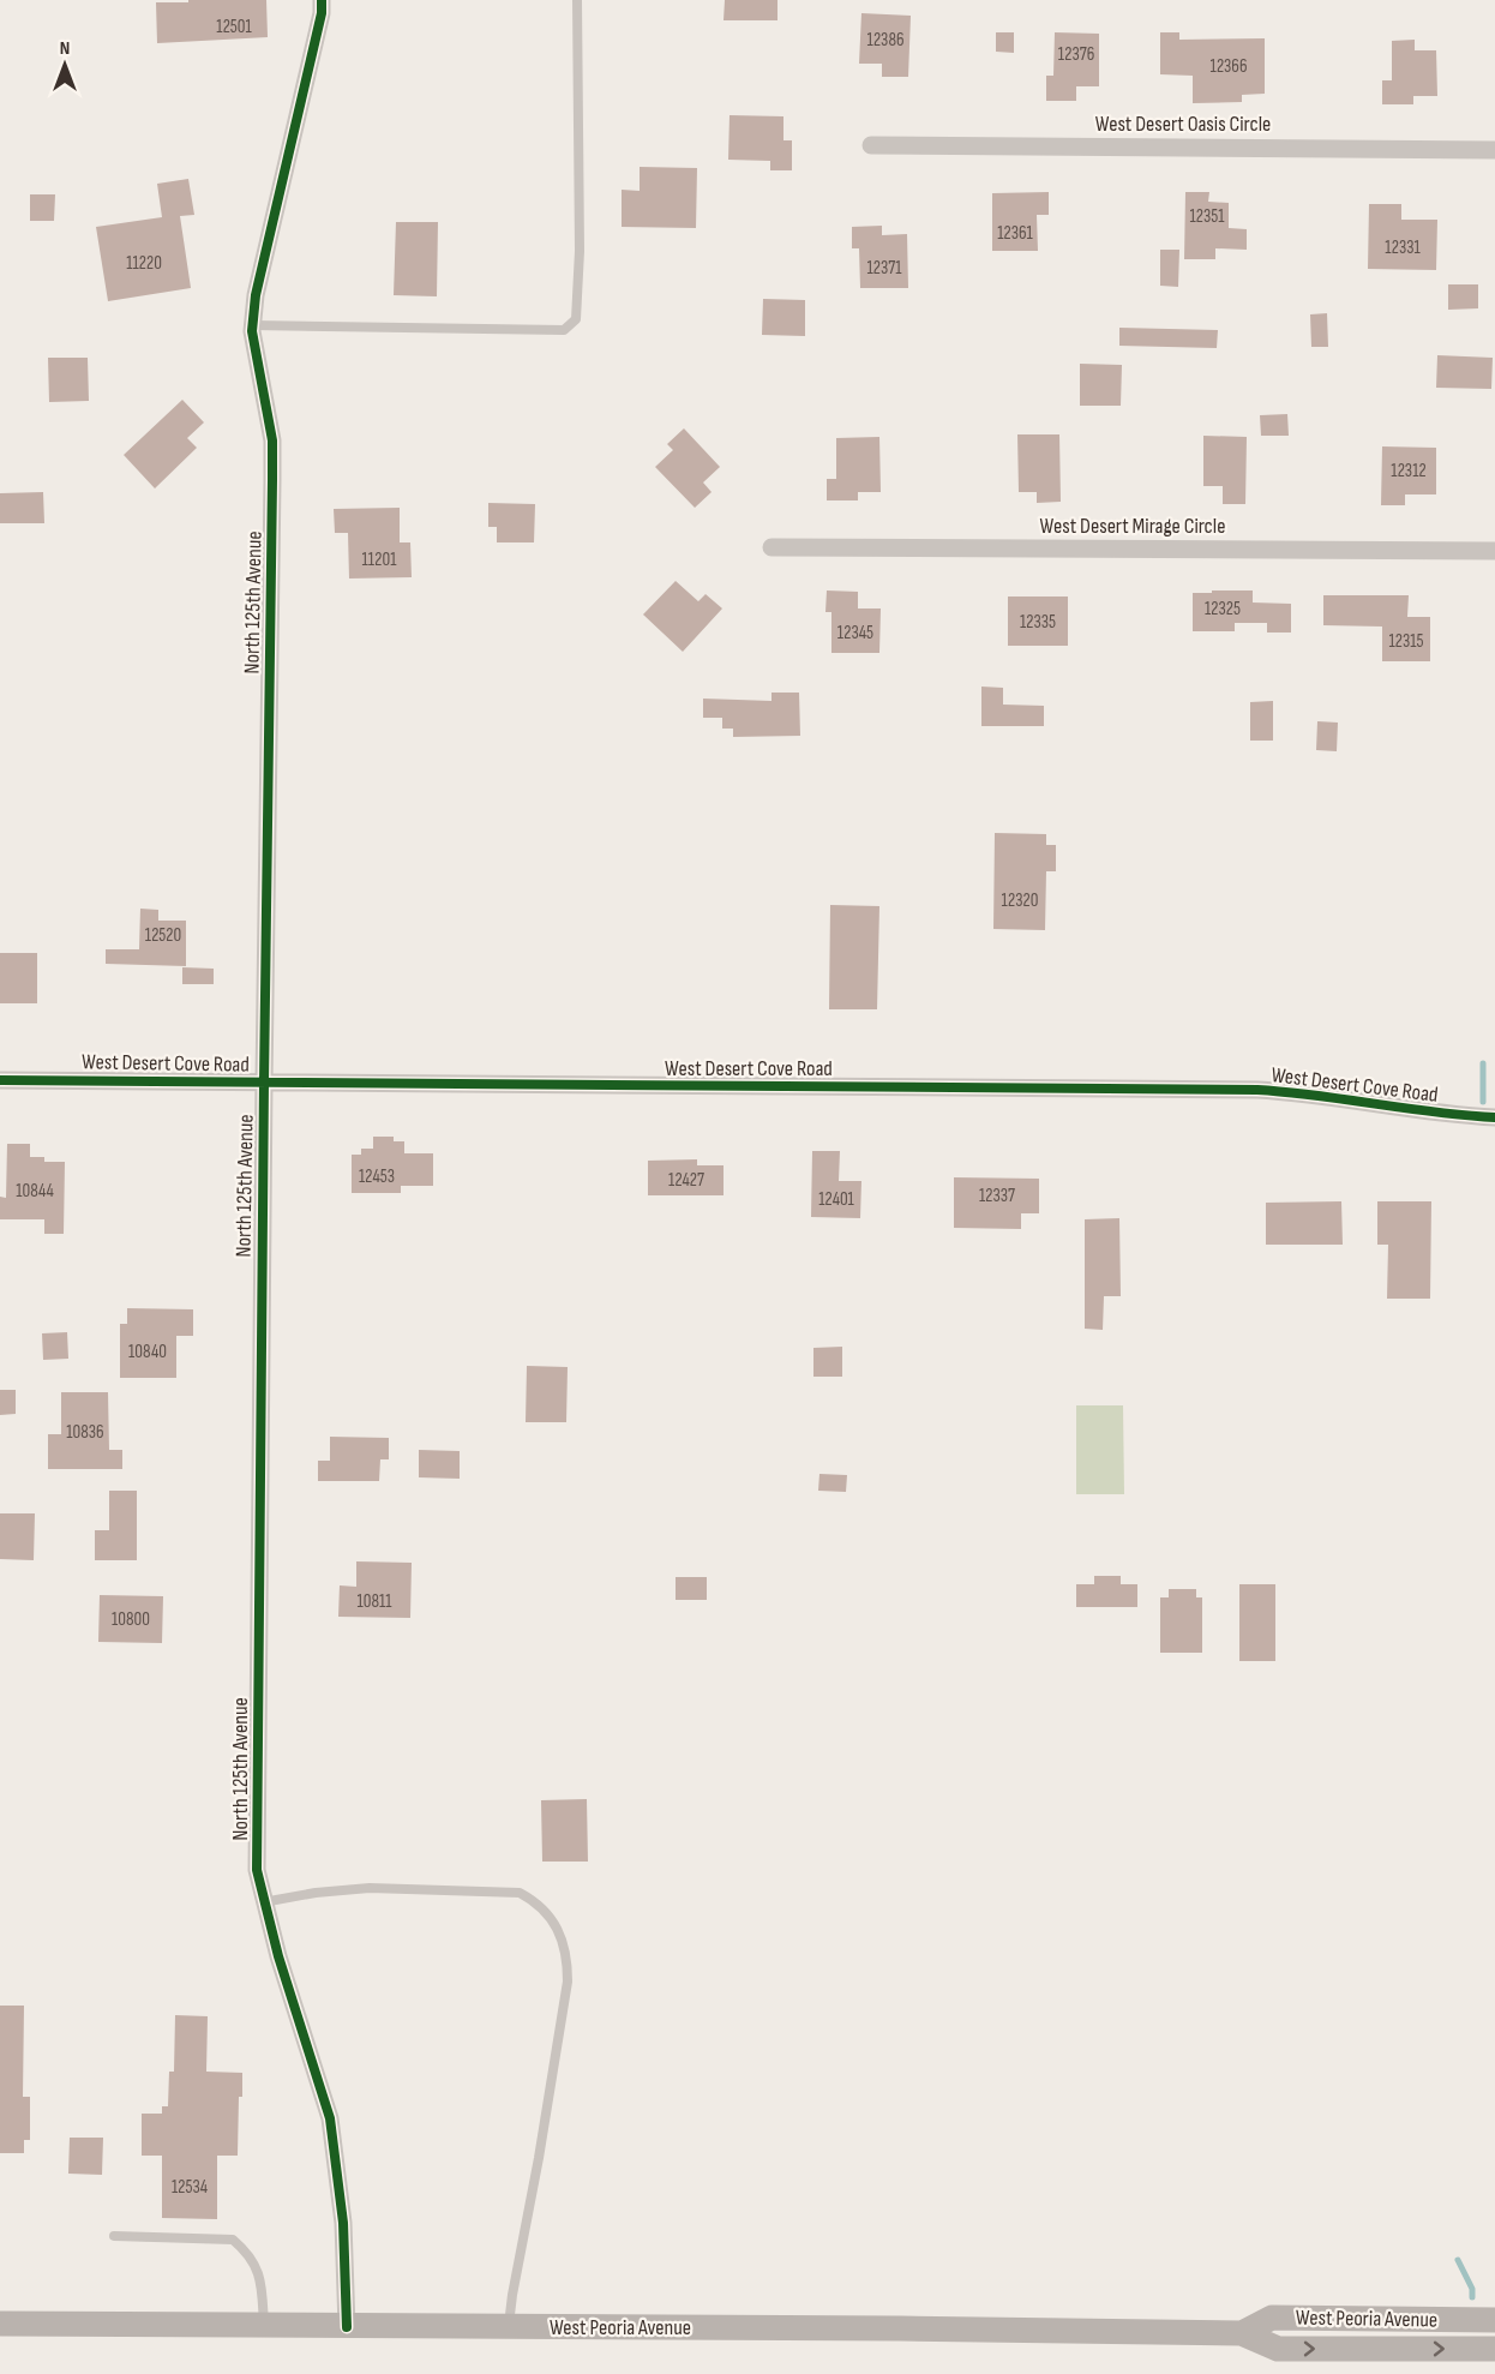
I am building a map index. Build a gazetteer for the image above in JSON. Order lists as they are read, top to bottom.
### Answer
{
  "streets": {
    "main road": ["West Peoria Avenue"],
    "street": [
      "West Desert Oasis Circle",
      "West Desert Mirage Circle",
      "North 125th Avenue",
      "West Desert Cove Road"
    ]
  },
  "crossings": [
    ["North 125th Avenue", "West Desert Cove Road"],
    ["North 125th Avenue", "West Peoria Avenue"]
  ],
  "house_numbers": [
    "12501",
    "12386",
    "12376",
    "12366",
    "12351",
    "12361",
    "12331",
    "11220",
    "12371",
    "12312",
    "11201",
    "12325",
    "12335",
    "12345",
    "12315",
    "12320",
    "12520",
    "12453",
    "12427",
    "10844",
    "12337",
    "12401",
    "10840",
    "10836",
    "10811",
    "10800",
    "12534"
  ],
  "north": "top"
}
